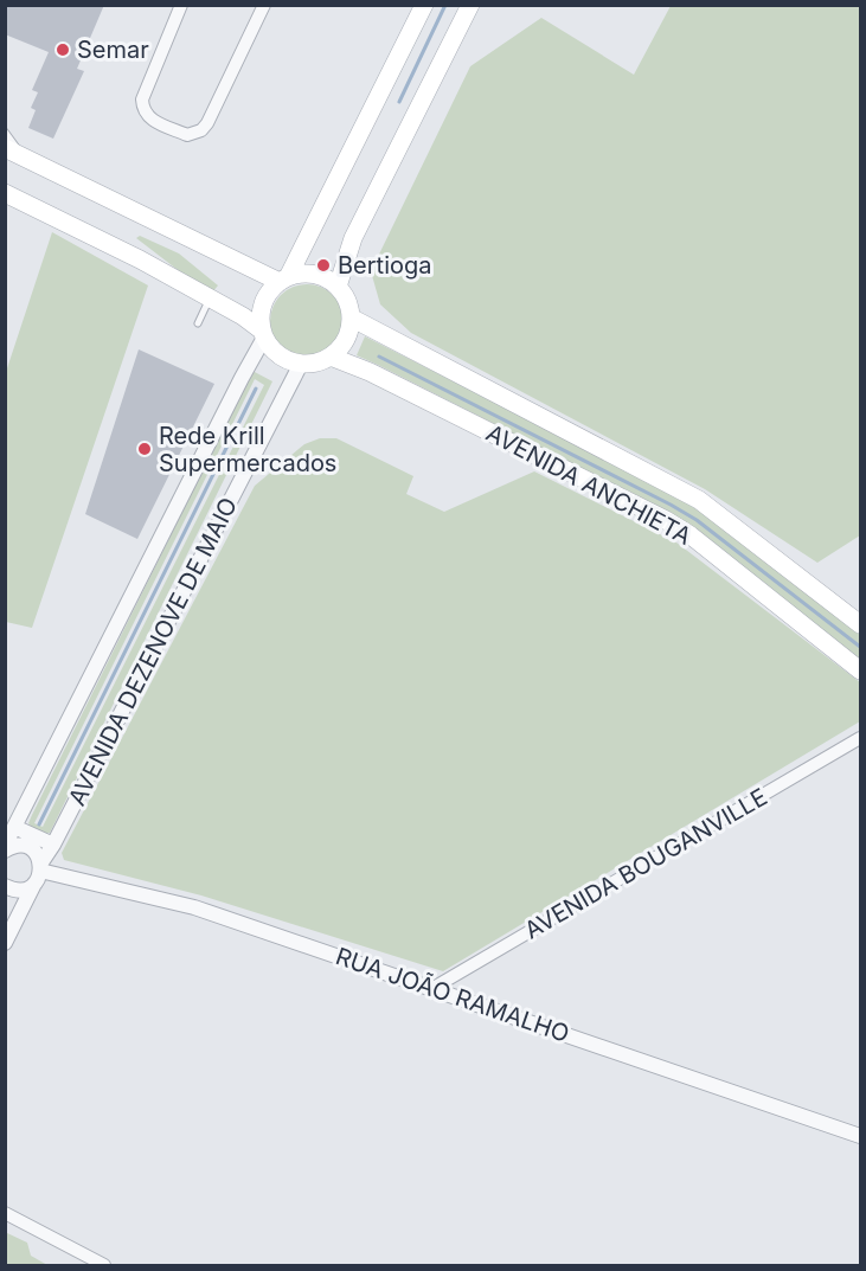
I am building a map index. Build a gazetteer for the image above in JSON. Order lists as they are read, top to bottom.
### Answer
{
  "streets": {
    "main road": ["AVENIDA ANCHIETA"],
    "street": ["AVENIDA DEZENOVE DE MAIO", "AVENIDA BOUGANVILLE", "RUA JOÃO RAMALHO"]
  },
  "crossings": [
    ["AVENIDA ANCHIETA", "AVENIDA DEZENOVE DE MAIO"],
    ["AVENIDA DEZENOVE DE MAIO", "RUA JOÃO RAMALHO"],
    ["AVENIDA BOUGANVILLE", "RUA JOÃO RAMALHO"]
  ],
  "places": ["Semar", "Bertioga", "Rede Krill Supermercados"]
}
